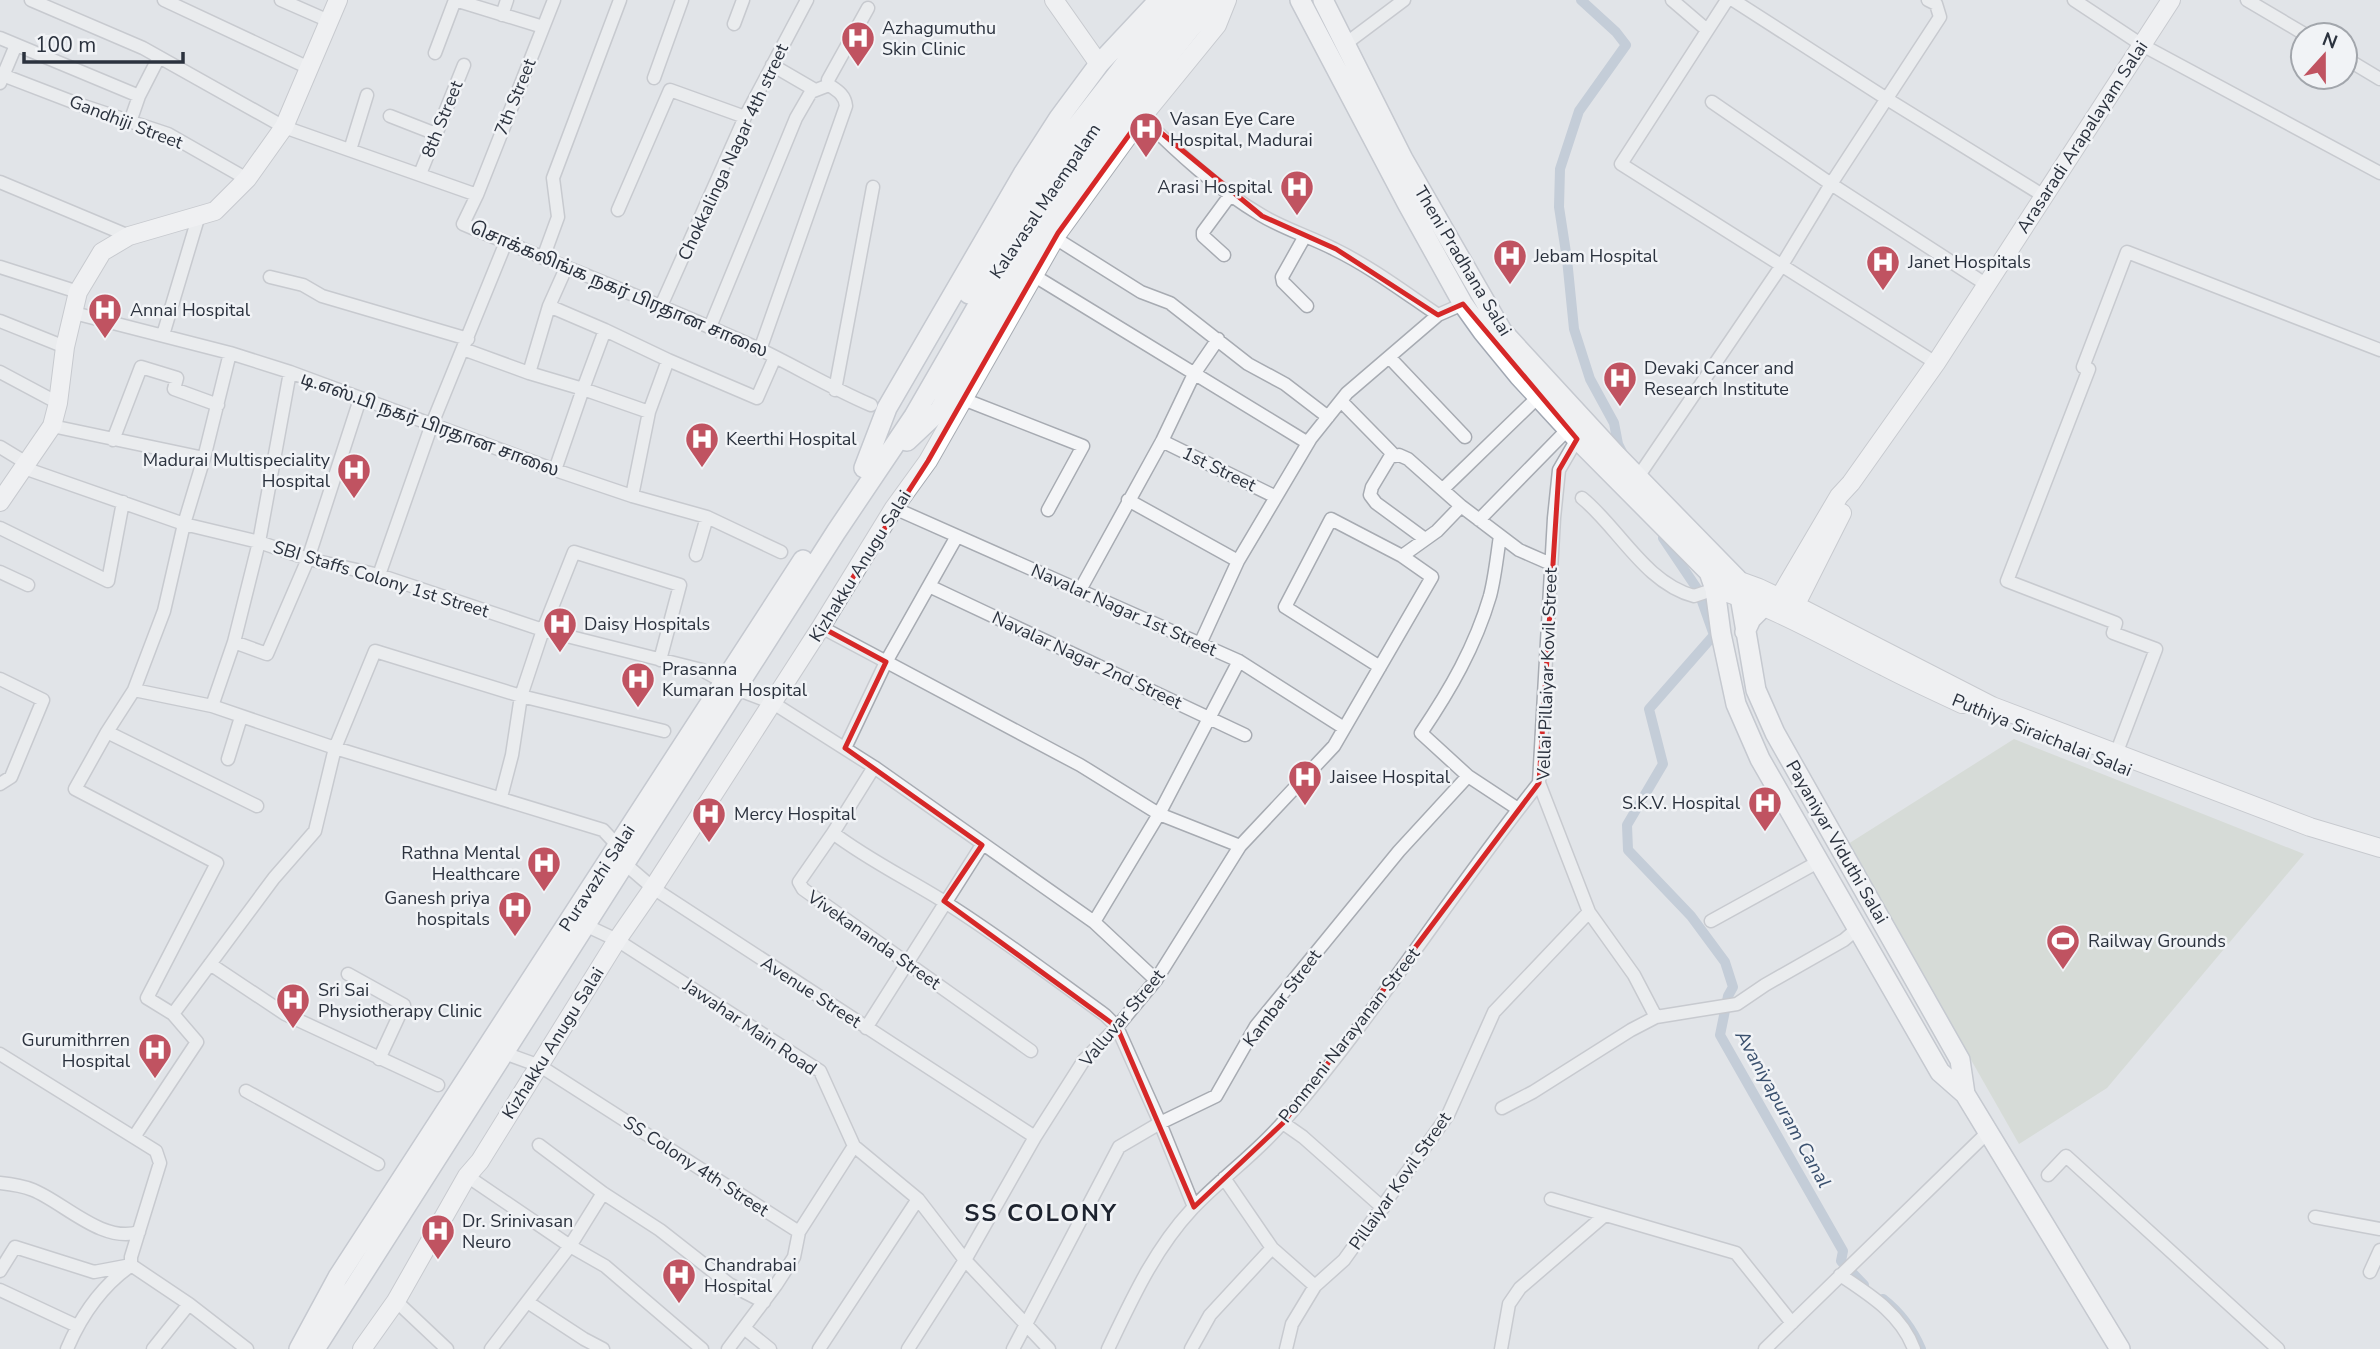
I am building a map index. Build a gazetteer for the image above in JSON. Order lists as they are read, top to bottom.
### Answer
{
  "streets": {
    "main road": [
      "Kalavasal Maempalam",
      "Theni Pradhana Salai",
      "Payaniyar Viduthi Salai",
      "Puravazhi Salai"
    ],
    "street": [
      "7th Street",
      "8th Street",
      "Gandhiji Street",
      "Arasaradi Arapalayam Salai",
      "Chokkalinga Nagar 4th street",
      "சொக்கலிங்க நகர் பிரதான சாலை",
      "டி.எஸ்.பி நகர் பிரதான சாலை",
      "1st Street",
      "Kizhakku Anugu Salai",
      "SBI Staffs Colony 1st Street",
      "Navalar Nagar 1st Street",
      "Navalar Nagar 2nd Street",
      "Vellai Pillaiyar Kovil Street",
      "Puthiya Siraichalai Salai",
      "Vivekananda Street",
      "Avenue Street",
      "Kambar Street",
      "Valluvar Street",
      "Jawahar Main Road",
      "Ponmeni Narayanan Street",
      "SS Colony 4th Street",
      "Pillaiyar Kovil Street"
    ]
  },
  "crossings": [
    ["7th Street", "சொக்கலிங்க நகர் பிரதான சாலை"],
    ["8th Street", "சொக்கலிங்க நகர் பிரதான சாலை"],
    ["Arasaradi Arapalayam Salai", "Puthiya Siraichalai Salai"],
    ["Chokkalinga Nagar 4th street", "சொக்கலிங்க நகர் பிரதான சாலை"],
    ["Kalavasal Maempalam", "Puravazhi Salai"],
    ["Theni Pradhana Salai", "Vellai Pillaiyar Kovil Street"],
    ["Theni Pradhana Salai", "Puthiya Siraichalai Salai"],
    ["Theni Pradhana Salai", "Payaniyar Viduthi Salai"],
    ["Kizhakku Anugu Salai", "SBI Staffs Colony 1st Street"],
    ["Kizhakku Anugu Salai", "Navalar Nagar 1st Street"],
    ["Kizhakku Anugu Salai", "Avenue Street"],
    ["Kizhakku Anugu Salai", "Jawahar Main Road"],
    ["Kizhakku Anugu Salai", "SS Colony 4th Street"],
    ["SBI Staffs Colony 1st Street", "Puravazhi Salai"],
    ["SBI Staffs Colony 1st Street", "Vivekananda Street"],
    ["SBI Staffs Colony 1st Street", "Valluvar Street"],
    ["Navalar Nagar 1st Street", "Valluvar Street"],
    ["Vellai Pillaiyar Kovil Street", "Ponmeni Narayanan Street"],
    ["Vellai Pillaiyar Kovil Street", "Pillaiyar Kovil Street"],
    ["Puthiya Siraichalai Salai", "Payaniyar Viduthi Salai"],
    ["Puravazhi Salai", "Avenue Street"],
    ["Puravazhi Salai", "Jawahar Main Road"],
    ["Puravazhi Salai", "SS Colony 4th Street"],
    ["Avenue Street", "Valluvar Street"],
    ["Kambar Street", "Jawahar Main Road"],
    ["Valluvar Street", "Jawahar Main Road"]
  ],
  "districts": ["SS COLONY"],
  "water": ["Avaniyapuram Canal"],
  "places": {
    "hospital": [
      "Azhagumuthu Skin Clinic",
      "Vasan Eye Care Hospital, Madurai",
      "Arasi Hospital",
      "Jebam Hospital",
      "Janet Hospitals",
      "Annai Hospital",
      "Devaki Cancer and Research Institute",
      "Keerthi Hospital",
      "Madurai Multispeciality Hospital",
      "Daisy Hospitals",
      "Prasanna Kumaran Hospital",
      "Jaisee Hospital",
      "S.K.V. Hospital",
      "Mercy Hospital",
      "Rathna Mental Healthcare",
      "Ganesh priya hospitals",
      "Sri Sai Physiotherapy Clinic",
      "Gurumithrren Hospital",
      "Dr. Srinivasan Neuro",
      "Chandrabai Hospital"
    ],
    "sports": ["Railway Grounds"]
  },
  "scale_bar": "100 m",
  "north": "top"
}
